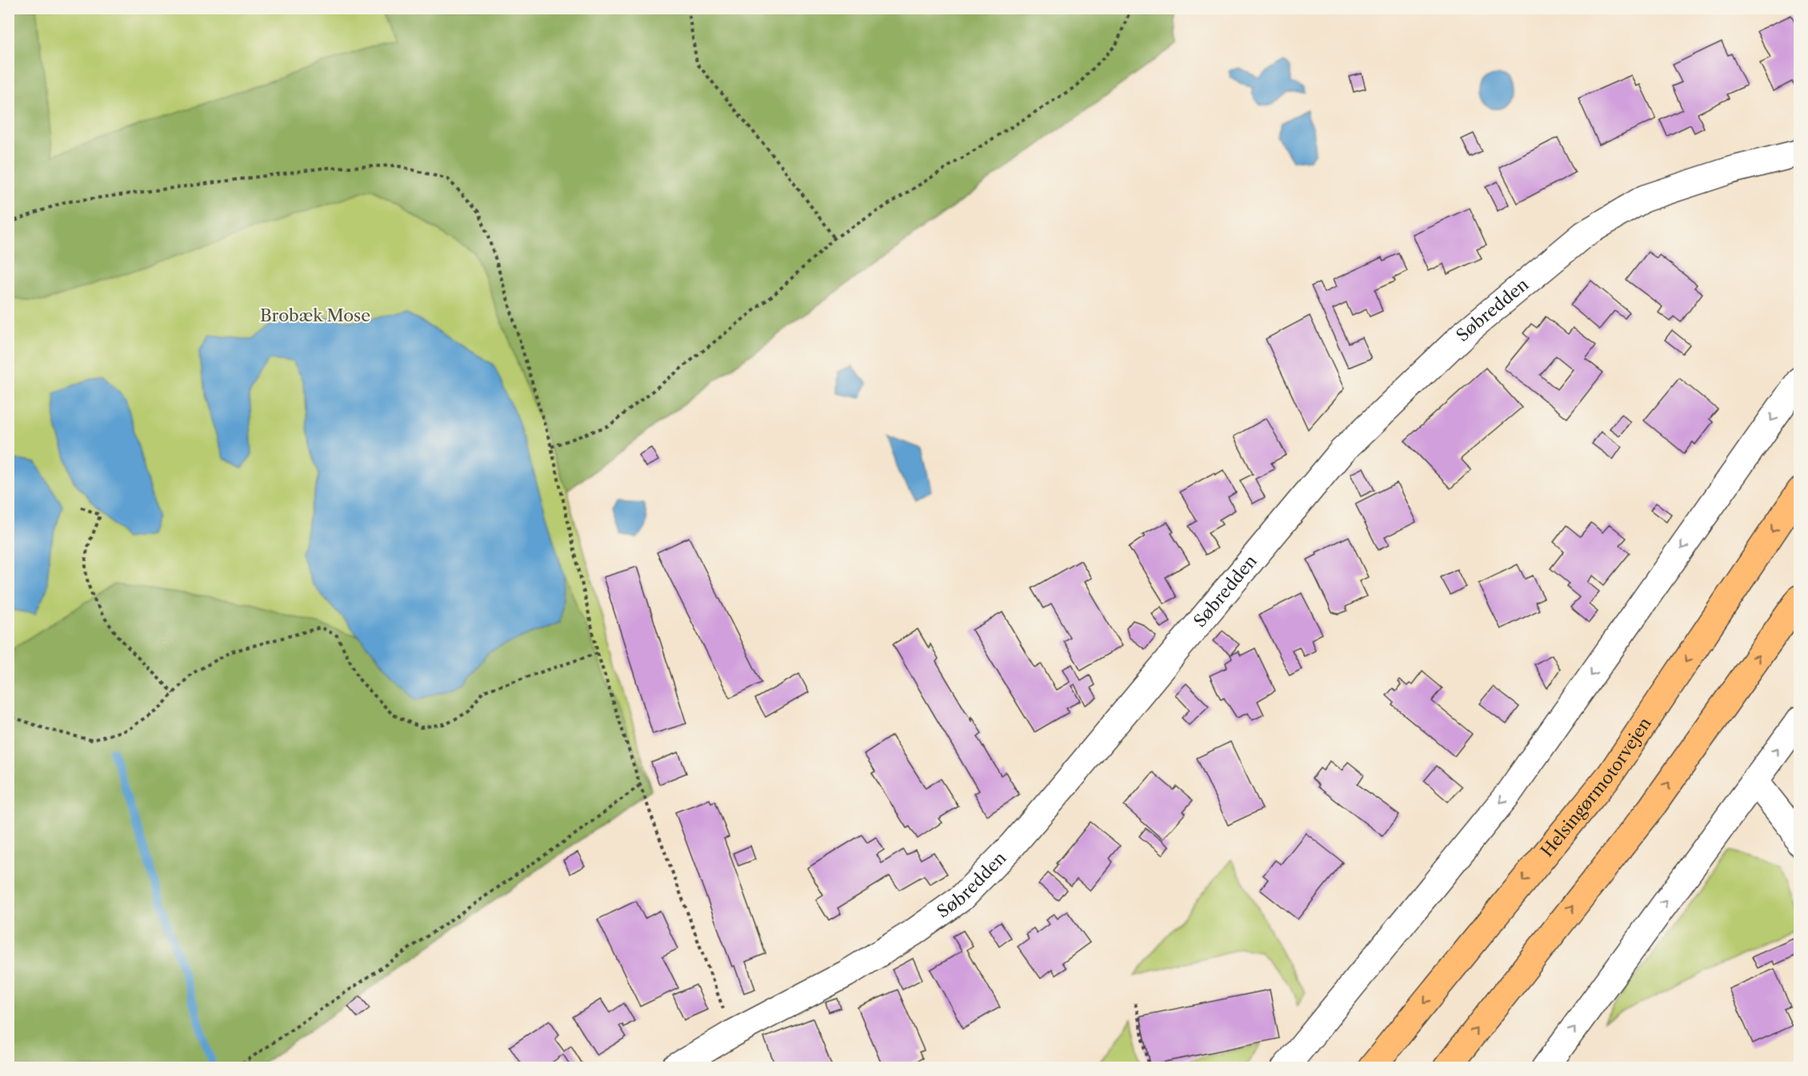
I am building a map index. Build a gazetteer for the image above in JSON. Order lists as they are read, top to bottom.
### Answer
{
  "streets": {
    "highway": ["Helsingørmotorvejen"],
    "street": ["Søbredden"]
  },
  "parks": ["Brobæk Mose"]
}
